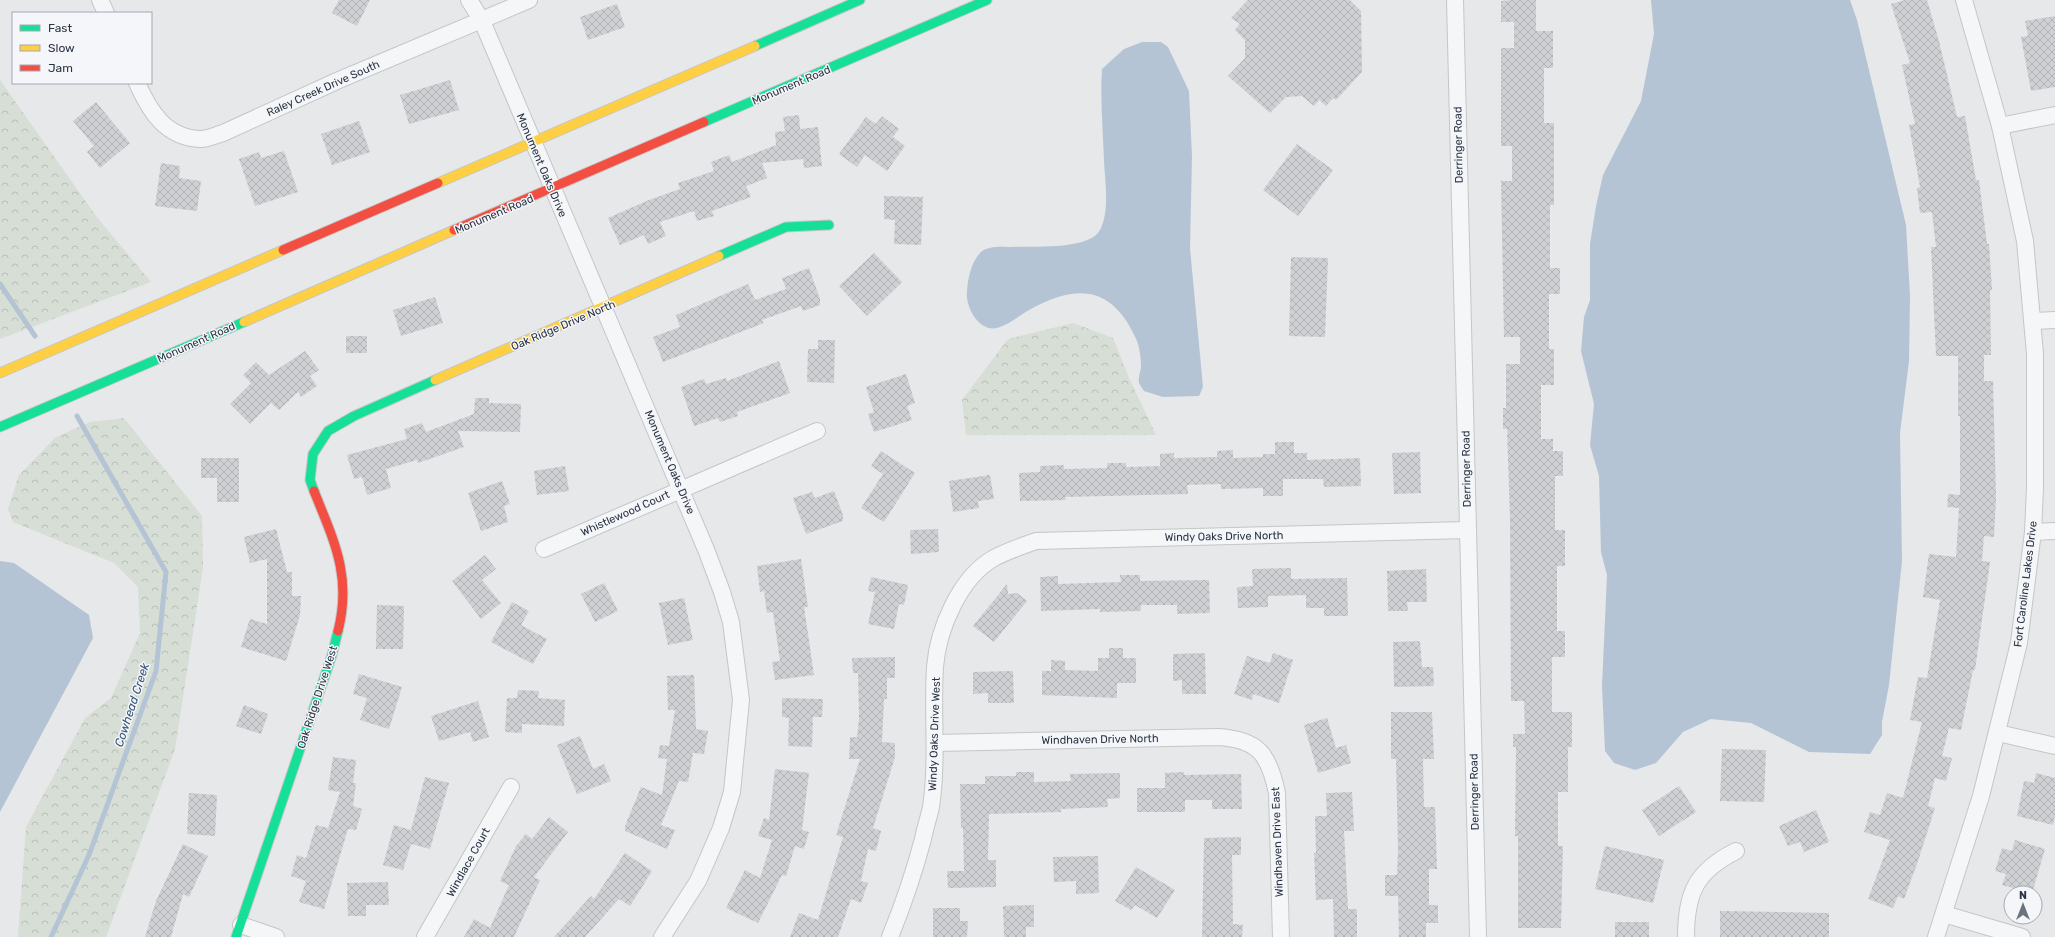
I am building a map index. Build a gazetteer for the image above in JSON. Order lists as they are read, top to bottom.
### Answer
{
  "streets": {
    "main road": ["Monument Road", "Oak Ridge Drive North", "Oak Ridge Drive West"],
    "street": [
      "Raley Creek Drive South",
      "Derringer Road",
      "Monument Oaks Drive",
      "Whistlewood Court",
      "Windy Oaks Drive North",
      "Fort Caroline Lakes Drive",
      "Windy Oaks Drive West",
      "Windhaven Drive North",
      "Windhaven Drive East",
      "Windlace Court"
    ]
  },
  "crossings": [
    ["Monument Road", "Monument Oaks Drive"],
    ["Raley Creek Drive South", "Monument Oaks Drive"],
    ["Derringer Road", "Windy Oaks Drive North"],
    ["Monument Oaks Drive", "Oak Ridge Drive North"],
    ["Monument Oaks Drive", "Whistlewood Court"],
    ["Oak Ridge Drive North", "Oak Ridge Drive West"],
    ["Windy Oaks Drive North", "Windy Oaks Drive West"],
    ["Windy Oaks Drive West", "Windhaven Drive North"],
    ["Windhaven Drive North", "Windhaven Drive East"]
  ],
  "water": ["Cowhead Creek"],
  "legend": ["Fast", "Slow", "Jam"],
  "north": "top"
}
